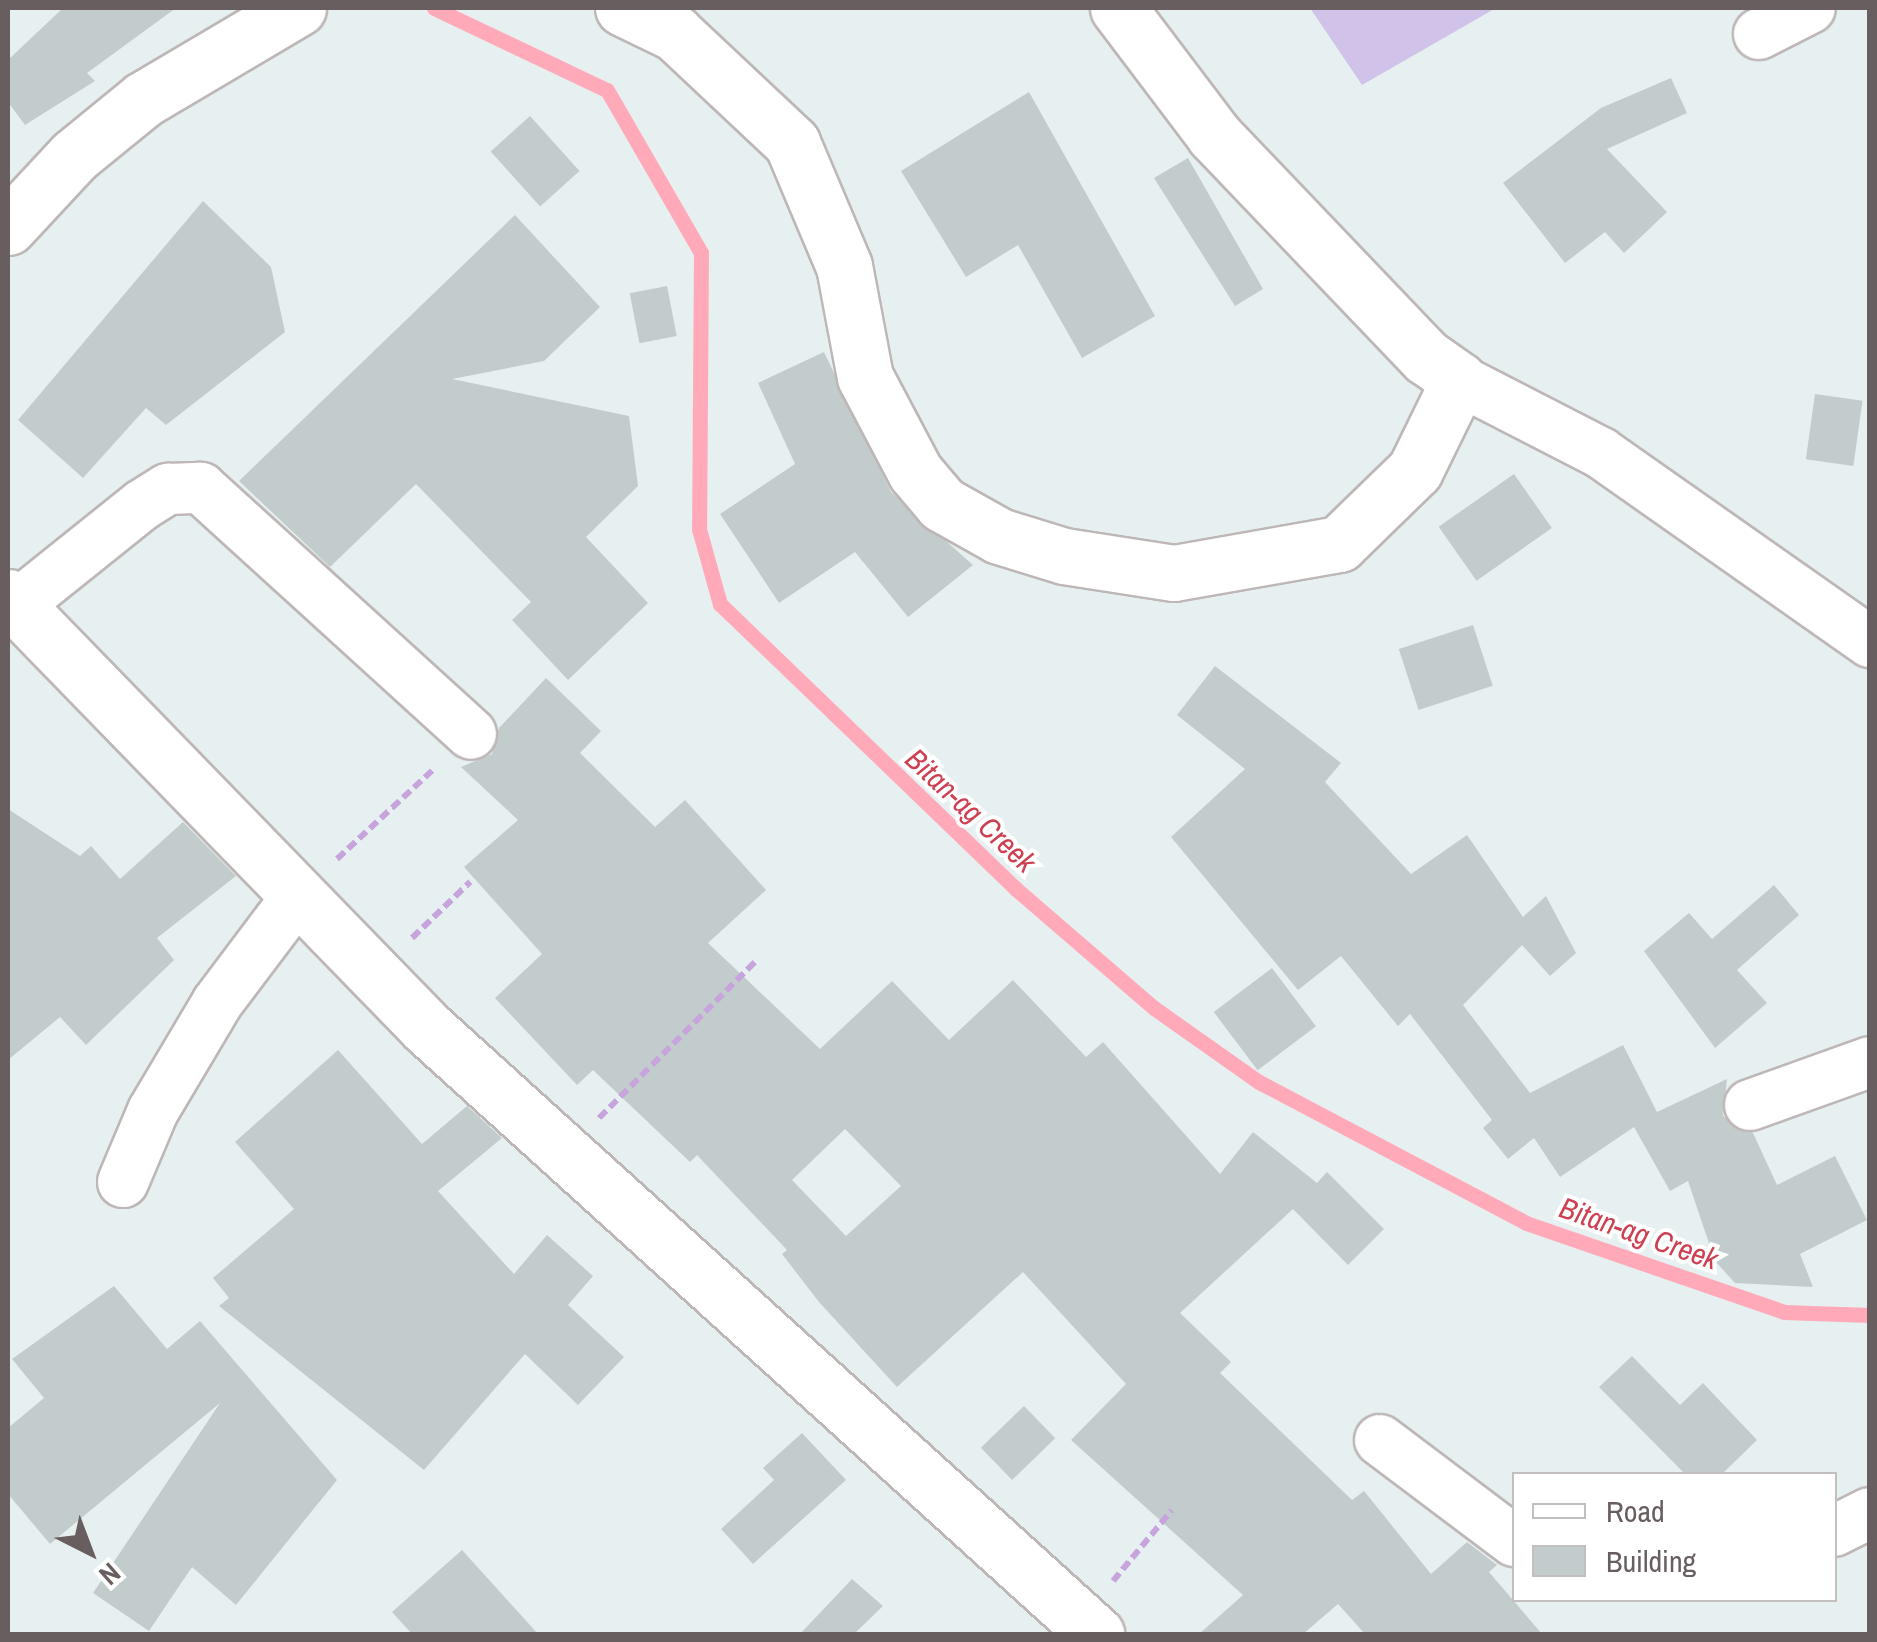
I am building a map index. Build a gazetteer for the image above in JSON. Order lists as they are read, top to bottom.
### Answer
{
  "water": ["Bitan-ag Creek"],
  "legend": ["Road", "Building"],
  "north": "bottom right"
}
